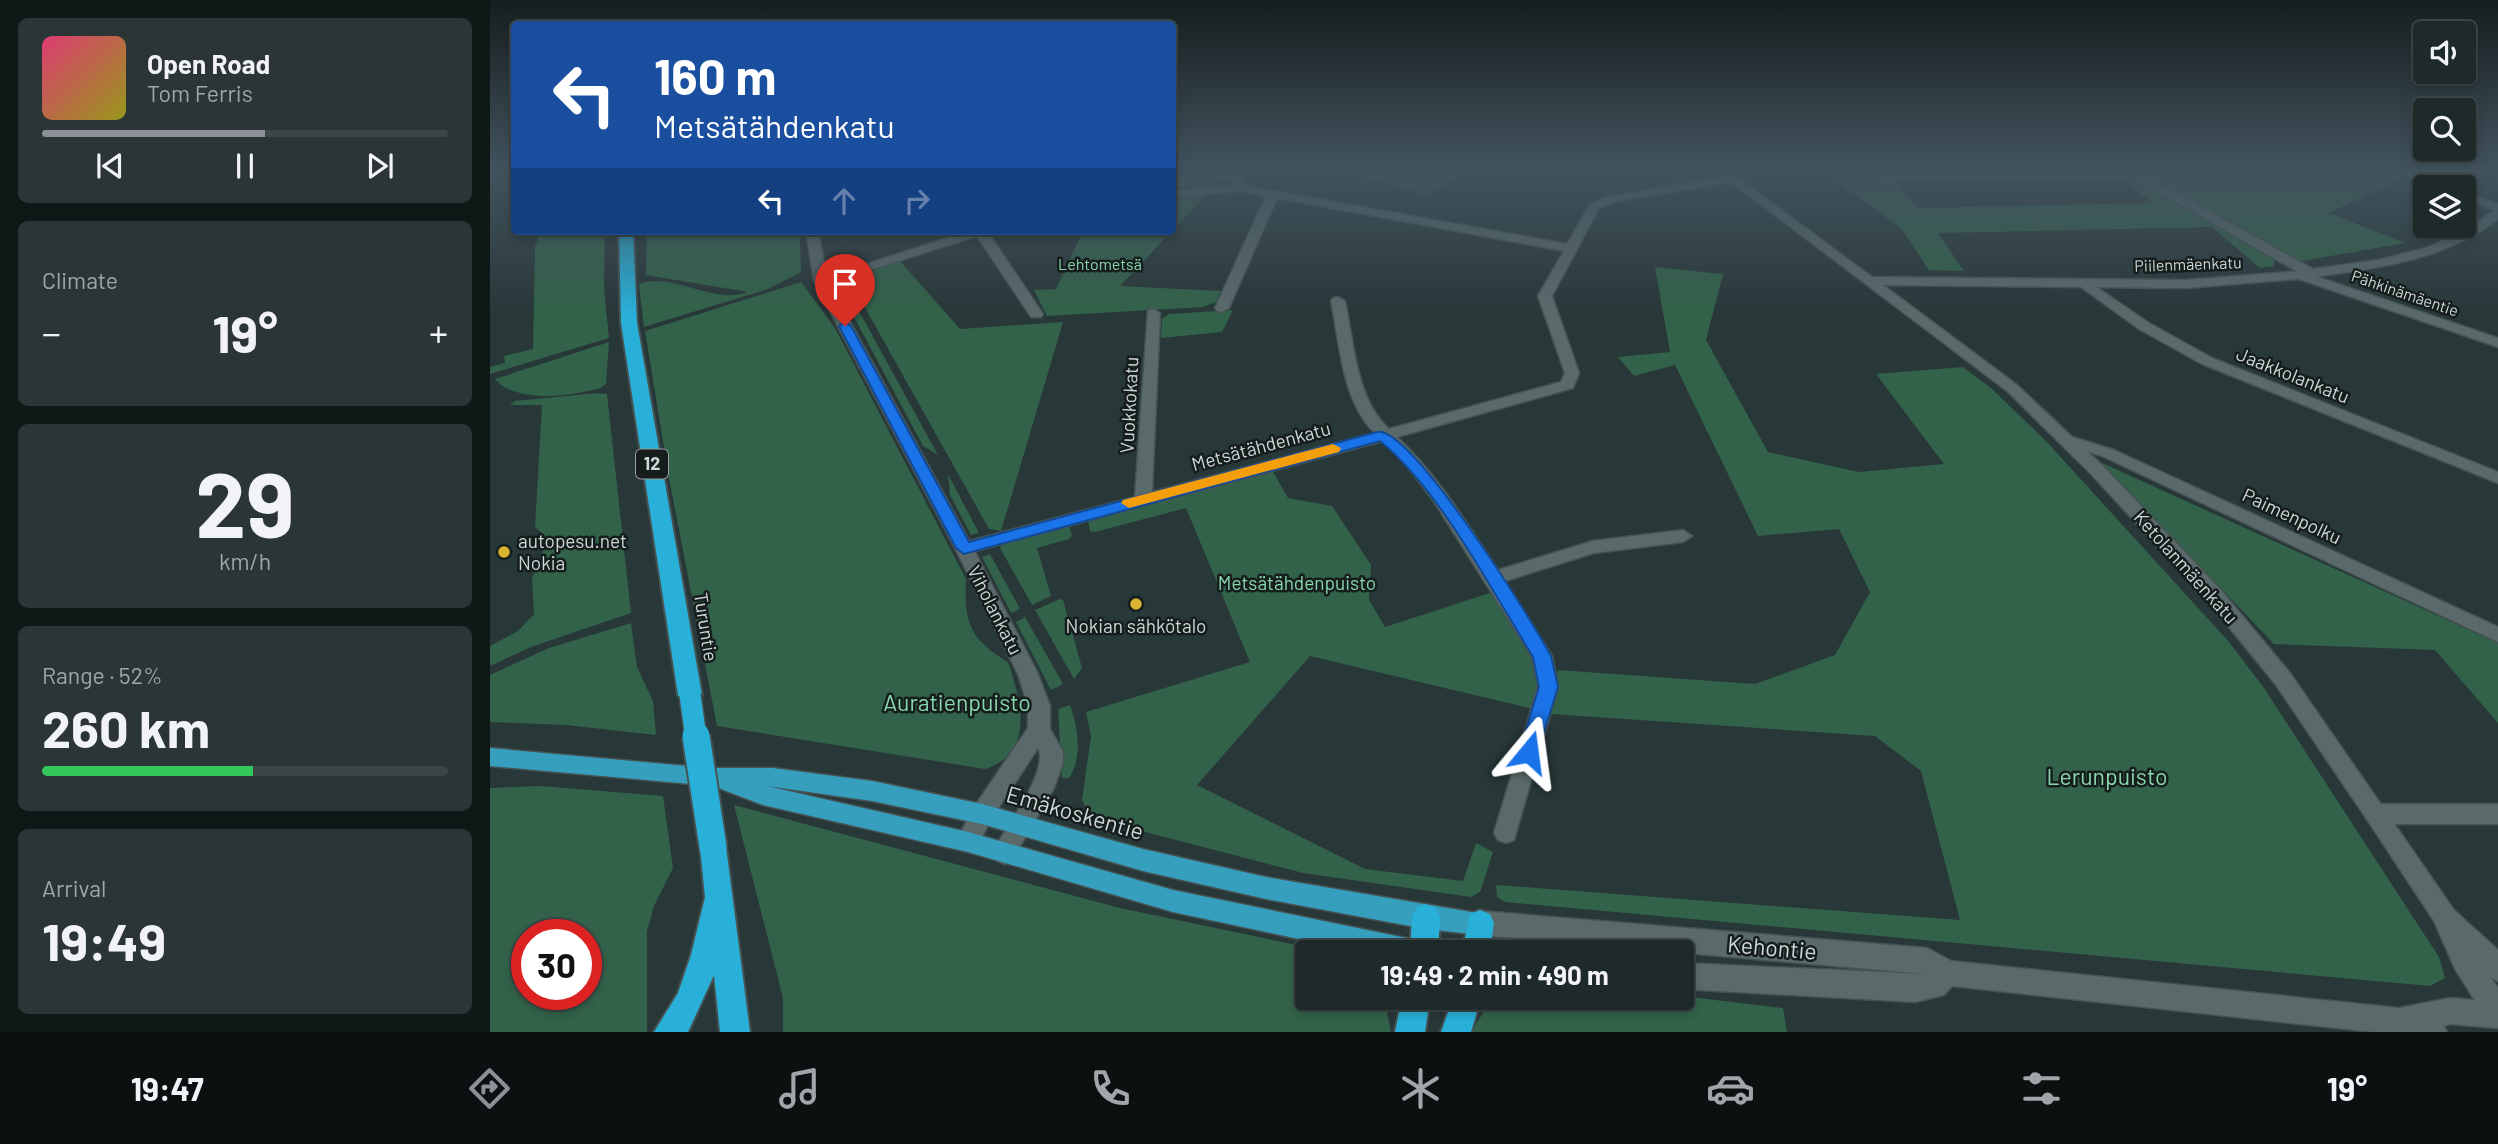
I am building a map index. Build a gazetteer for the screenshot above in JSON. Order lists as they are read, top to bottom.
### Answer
{
  "streets": {
    "highway": ["12", "Turuntie"],
    "main road": ["Emäkoskentie", "Kehontie"],
    "street": [
      "Piilenmäenkatu",
      "Pähkinämäentie",
      "Jaakkolankatu",
      "Vuokkokatu",
      "Metsätähdenkatu",
      "Paimenpolku",
      "Ketolanmäenkatu",
      "Viholankatu"
    ]
  },
  "crossings": [
    ["Piilenmäenkatu", "Pähkinämäentie"],
    ["Piilenmäenkatu", "Jaakkolankatu"],
    ["Piilenmäenkatu", "Ketolanmäenkatu"],
    ["Vuokkokatu", "Metsätähdenkatu"],
    ["Metsätähdenkatu", "Viholankatu"],
    ["Paimenpolku", "Ketolanmäenkatu"],
    ["Ketolanmäenkatu", "Kehontie"],
    ["Viholankatu", "Emäkoskentie"],
    ["Emäkoskentie", "Kehontie"]
  ],
  "parks": [
    "Lehtometsä",
    "Metsätähdenpuisto",
    "Auratienpuisto",
    "Lerunpuisto"
  ],
  "places": ["autopesu.net Nokia", "Nokian sähkötalo"],
  "page": {
    "turn": ["160 m", "Metsätähdenkatu"],
    "song": ["Open Road", "Tom Ferris"],
    "tile": [
      "Climate",
      ["29", "km/h"],
      ["Range · 52%", "260 km"],
      ["Arrival", "19:49"]
    ],
    "heat": ["−", "19°", "+"],
    "limit": "30",
    "trip": "19:49 · 2 min · 490 m",
    "tabs": ["19:47", "19°"]
  }
}
